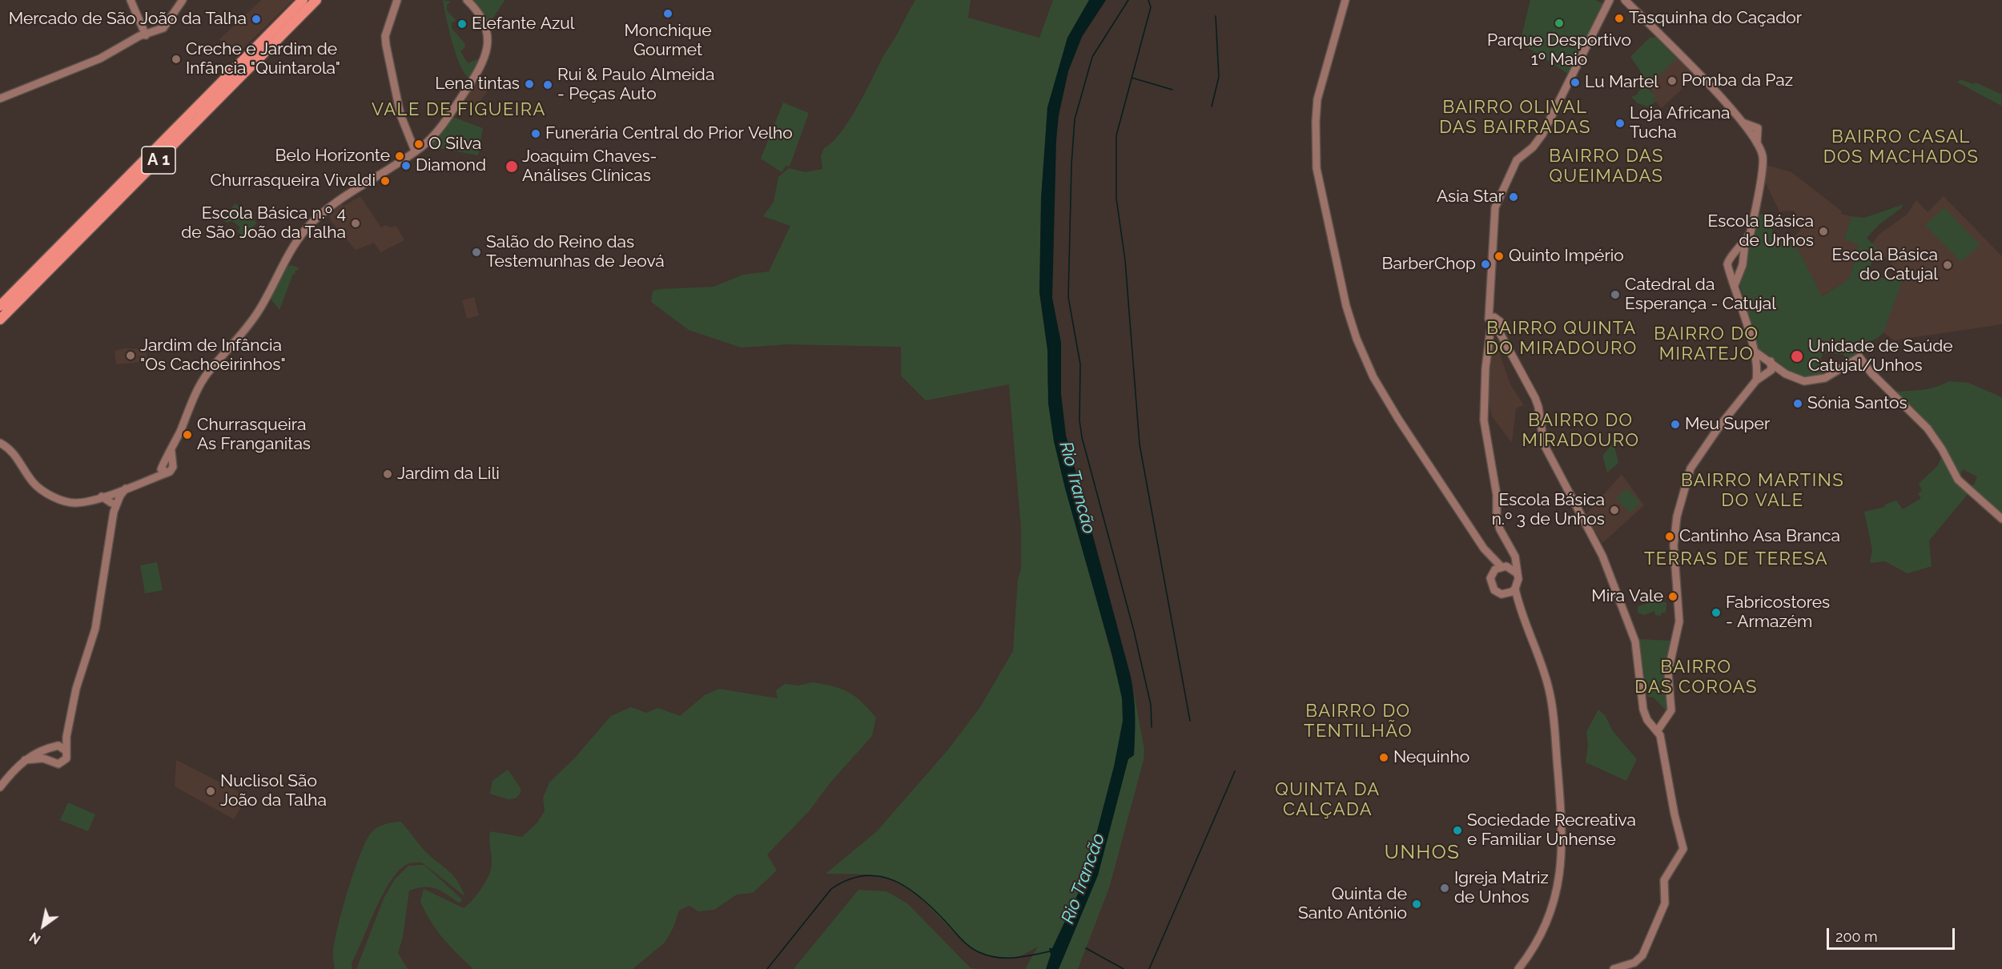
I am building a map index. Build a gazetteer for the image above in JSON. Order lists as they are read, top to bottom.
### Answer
{
  "streets": {
    "highway": ["A 1"]
  },
  "districts": [
    "BAIRRO OLIVAL DAS BAIRRADAS",
    "VALE DE FIGUEIRA",
    "BAIRRO CASAL DOS MACHADOS",
    "BAIRRO DAS QUEIMADAS",
    "BAIRRO QUINTA DO MIRADOURO",
    "BAIRRO DO MIRATEJO",
    "BAIRRO DO MIRADOURO",
    "BAIRRO MARTINS DO VALE",
    "TERRAS DE TERESA",
    "BAIRRO DAS COROAS",
    "BAIRRO DO TENTILHÃO",
    "QUINTA DA CALÇADA",
    "UNHOS"
  ],
  "water": ["Rio Trancão"],
  "places": [
    "Monchique Gourmet",
    "Tasquinha do Caçador",
    "Mercado de São João da Talha",
    "Parque Desportivo 1º Maio",
    "Elefante Azul",
    "Creche e Jardim de Infância \"Quintarola\"",
    "Pomba da Paz",
    "Lu Martel",
    "Lena tintas",
    "Rui & Paulo Almeida - Peças Auto",
    "Loja Africana Tucha",
    "Funerária Central do Prior Velho",
    "O Silva",
    "Belo Horizonte",
    "Diamond",
    "Joaquim Chaves- Análises Clínicas",
    "Churrasqueira Vivaldi",
    "Asia Star",
    "Escola Básica n.º 4 de São João da Talha",
    "Escola Básica de Unhos",
    "Salão do Reino das Testemunhas de Jeová",
    "Quinto Império",
    "BarberChop",
    "Escola Básica do Catujal",
    "Catedral da Esperança - Catujal",
    "Jardim de Infância \"Os Cachoeirinhos\"",
    "Unidade de Saúde Catujal/Unhos",
    "Sónia Santos",
    "Meu Super",
    "Churrasqueira As Franganitas",
    "Jardim da Lili",
    "Escola Básica n.º 3 de Unhos",
    "Cantinho Asa Branca",
    "Mira Vale",
    "Fabricostores - Armazém",
    "Nequinho",
    "Nuclisol São João da Talha",
    "Sociedade Recreativa e Familiar Unhense",
    "Igreja Matriz de Unhos",
    "Quinta de Santo António"
  ],
  "scale_bar": "200 m",
  "north": "bottom left"
}
